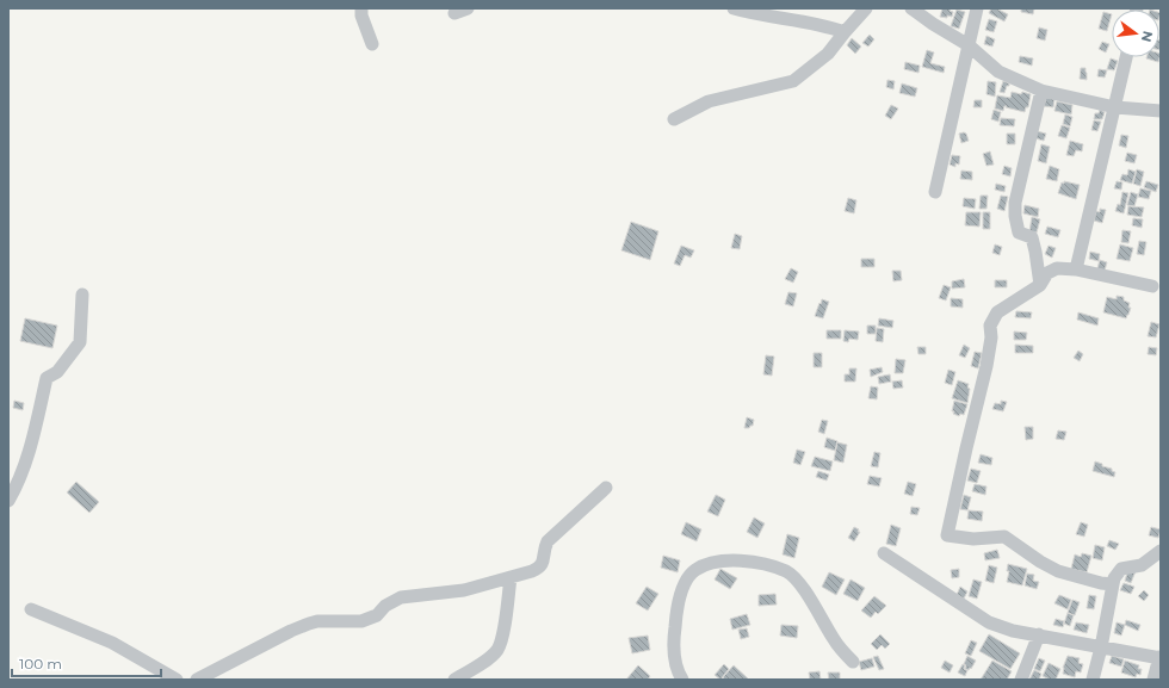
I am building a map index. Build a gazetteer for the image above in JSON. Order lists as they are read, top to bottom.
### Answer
{
  "scale_bar": "100 m",
  "north": "right"
}
